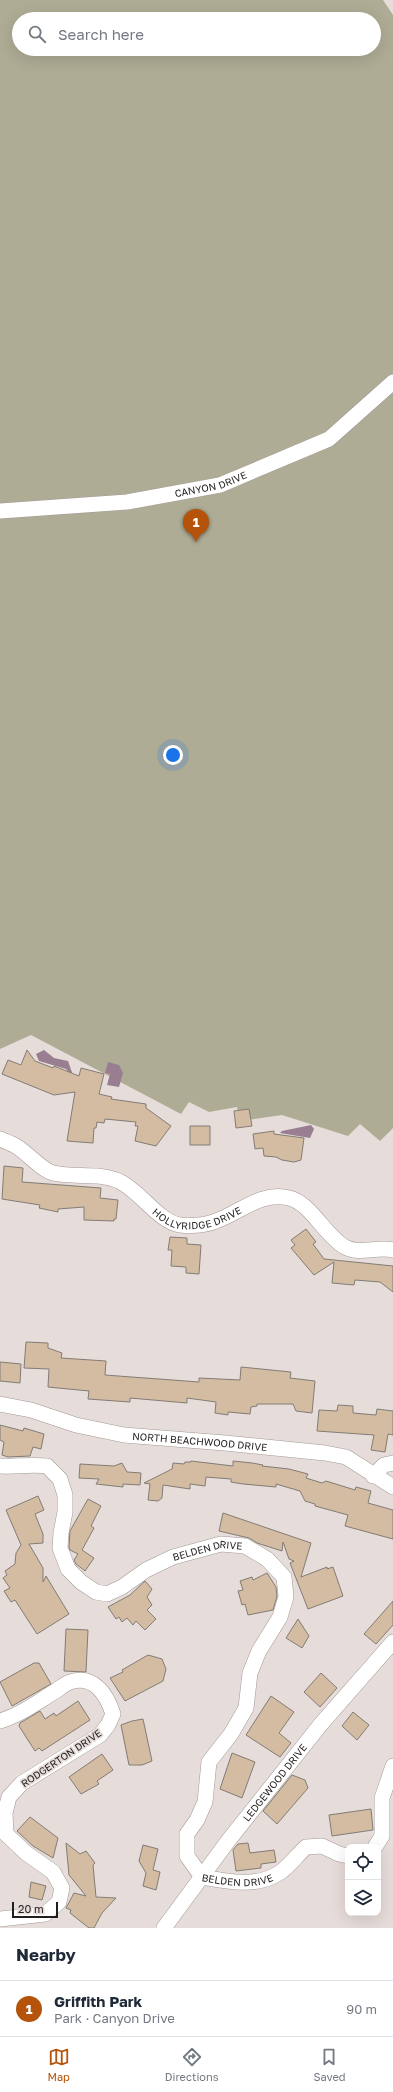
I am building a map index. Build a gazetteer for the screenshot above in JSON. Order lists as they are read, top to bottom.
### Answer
{
  "streets": {
    "street": [
      "CANYON DRIVE",
      "HOLLYRIDGE DRIVE",
      "NORTH BEACHWOOD DRIVE",
      "BELDEN DRIVE",
      "RODGERTON DRIVE",
      "LEDGEWOOD DRIVE"
    ]
  },
  "crossings": [
    ["BELDEN DRIVE", "LEDGEWOOD DRIVE"]
  ],
  "scale_bar": "20 m",
  "page": {
    "search": "Search here",
    "pins": "1",
    "scale": "20 m",
    "heading": "Nearby",
    "list": [
      {
        "mark": "1",
        "name": "Griffith Park",
        "note": "Park · Canyon Drive",
        "value": "90 m"
      }
    ],
    "nav": ["Map", "Directions", "Saved"]
  }
}
